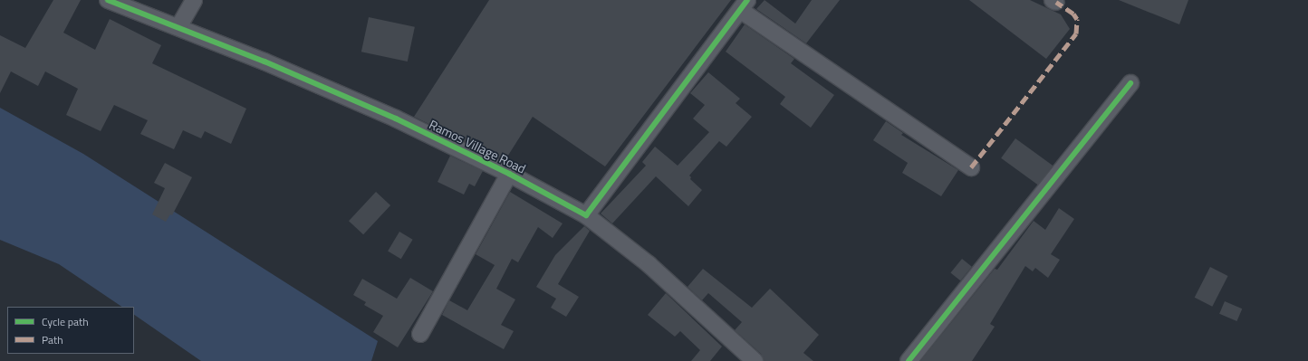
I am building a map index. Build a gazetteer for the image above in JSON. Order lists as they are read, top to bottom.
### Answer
{
  "streets": {
    "street": ["Ramos Village Road"]
  },
  "legend": ["Cycle path", "Path"]
}
